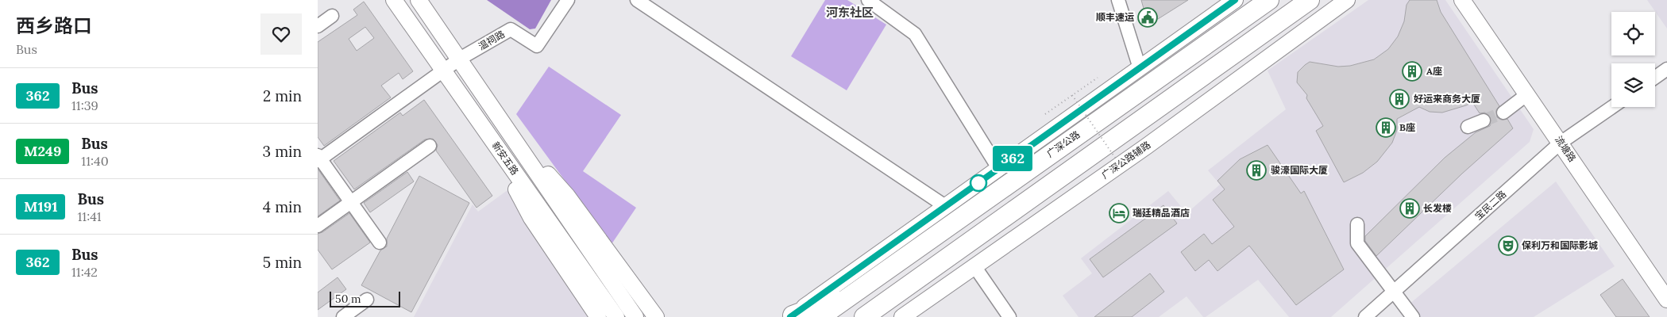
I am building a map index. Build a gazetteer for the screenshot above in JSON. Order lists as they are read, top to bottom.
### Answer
{
  "streets": {
    "highway": ["广深公路"],
    "main road": ["流塘路", "新安五路", "广深公路辅路"],
    "street": ["温祠路", "宝民二路"]
  },
  "crossings": [
    ["温祠路", "新安五路"],
    ["流塘路", "宝民二路"]
  ],
  "districts": ["河东社区"],
  "places": {
    "public building": ["顺丰速运"],
    "building": [
      "A座",
      "好运来商务大厦",
      "B座",
      "骏濠国际大厦",
      "长发楼"
    ],
    "hotel": ["瑞廷精品酒店"],
    "theatre": ["保利万和国际影城"]
  },
  "lines": ["bus line 362"],
  "scale_bar": "50 m",
  "page": {
    "heading": ["西乡路口", "Bus"],
    "on_map": "362",
    "list": [
      {
        "mark": "362",
        "name": "Bus",
        "note": "11:39",
        "value": "2 min"
      },
      {
        "mark": "M249",
        "name": "Bus",
        "note": "11:40",
        "value": "3 min"
      },
      {
        "mark": "M191",
        "name": "Bus",
        "note": "11:41",
        "value": "4 min"
      },
      {
        "mark": "362",
        "name": "Bus",
        "note": "11:42",
        "value": "5 min"
      }
    ],
    "scale": "50 m"
  }
}
